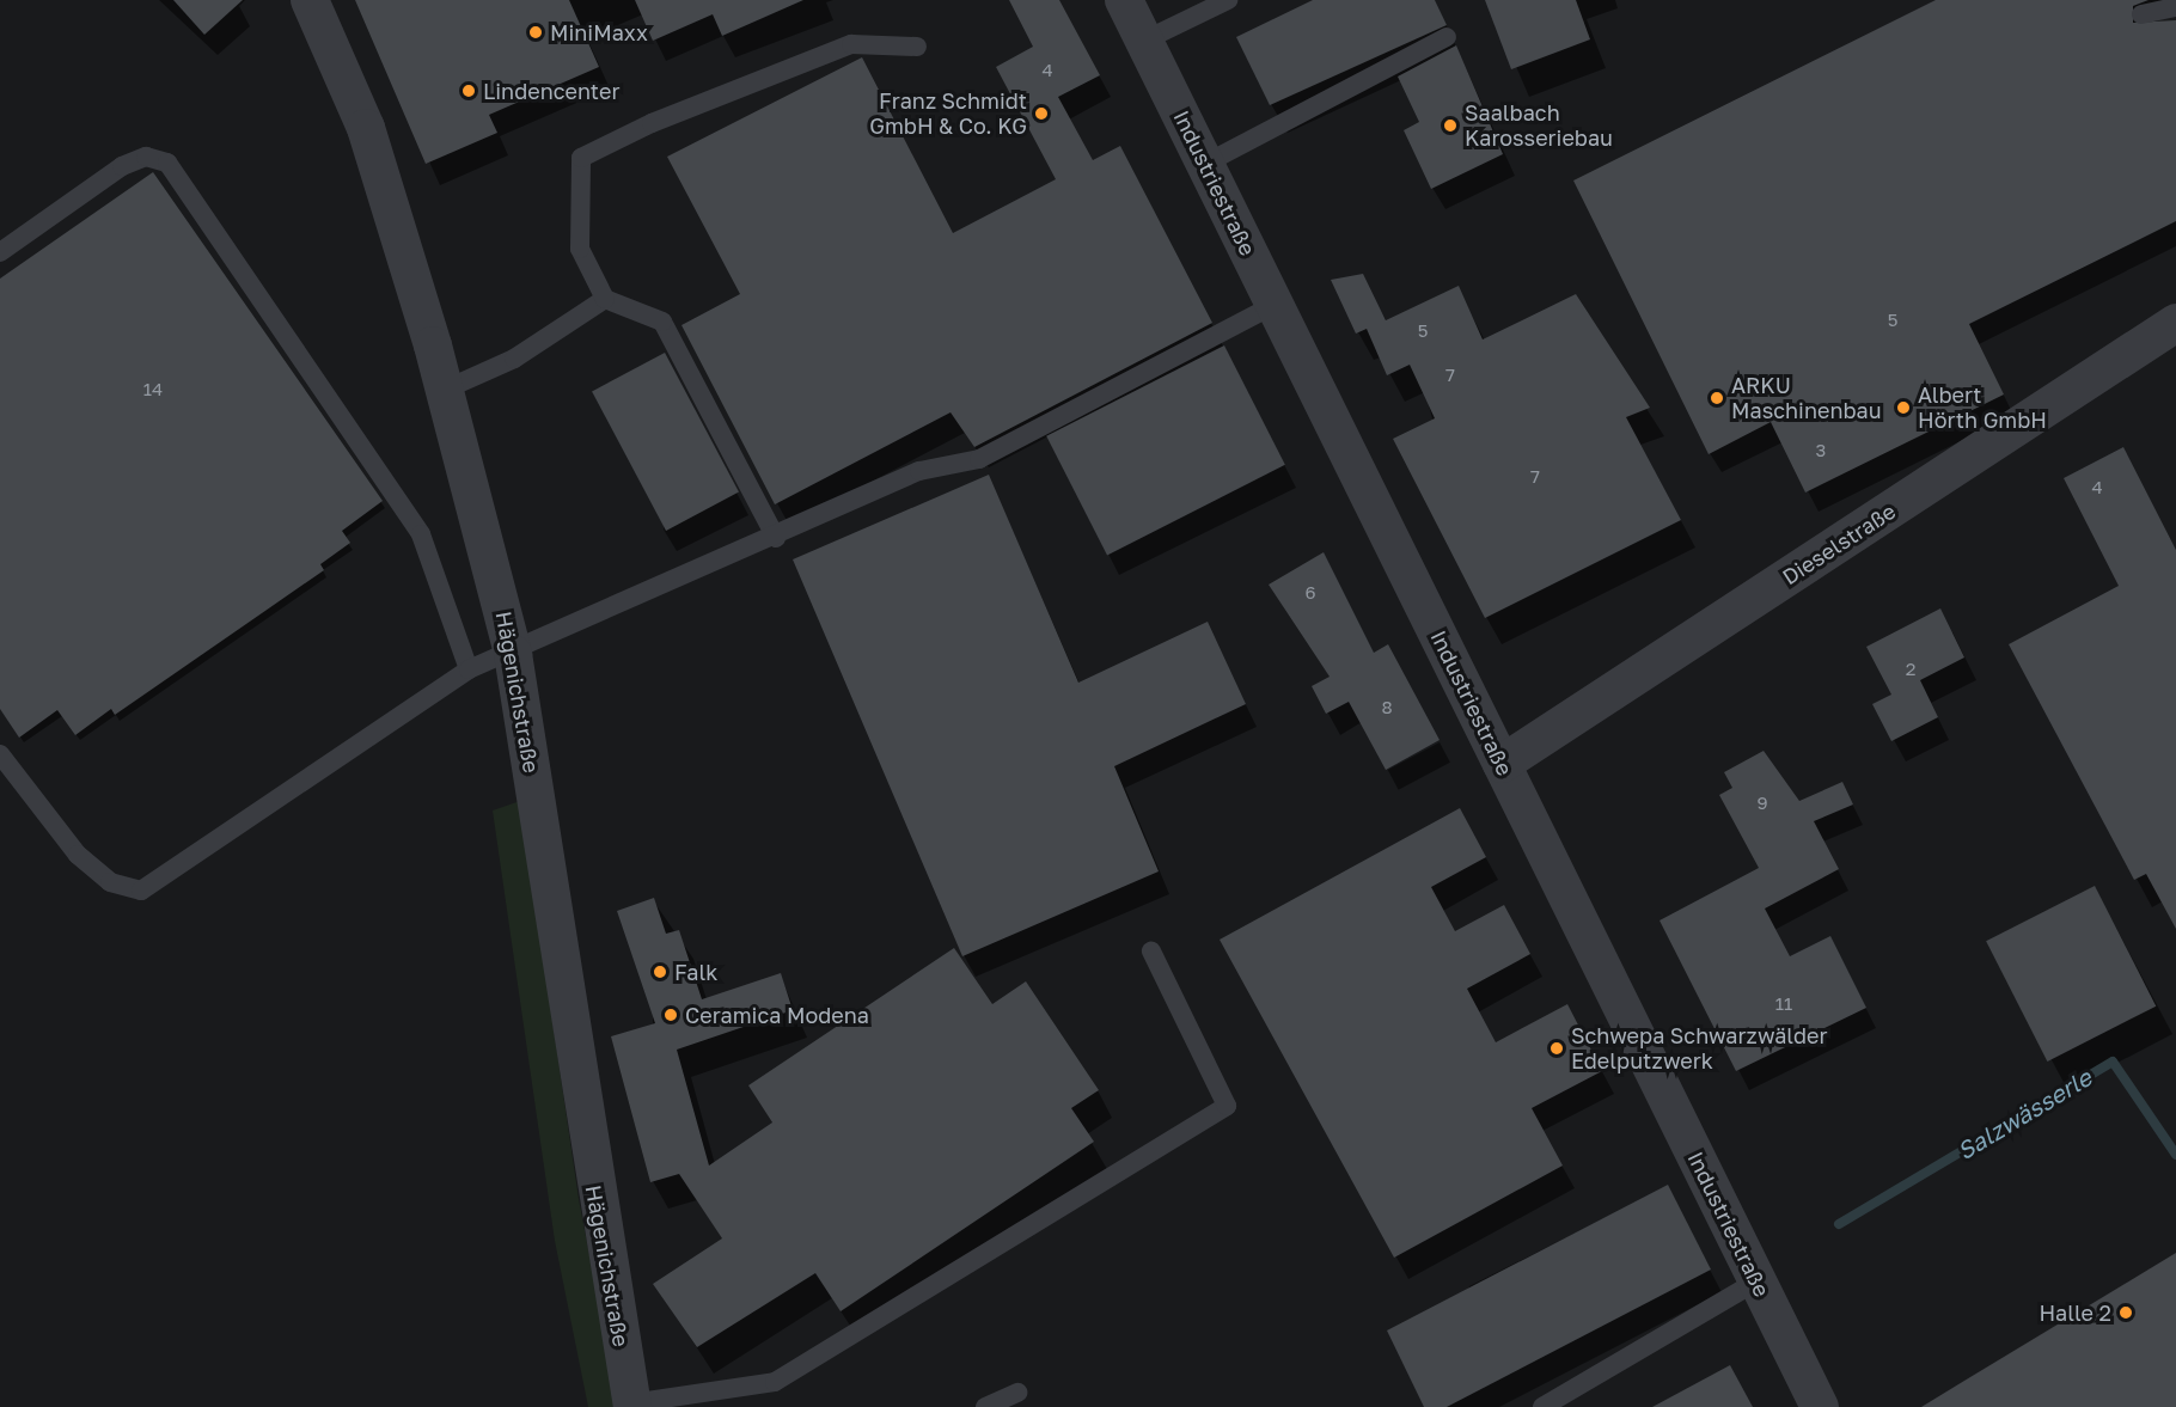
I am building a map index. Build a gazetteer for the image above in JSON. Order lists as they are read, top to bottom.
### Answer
{
  "streets": {
    "street": ["Industriestraße", "Dieselstraße", "Hägenichstraße"]
  },
  "crossings": [
    ["Industriestraße", "Dieselstraße"]
  ],
  "water": ["Salzwässerle"],
  "places": [
    "MiniMaxx",
    "Lindencenter",
    "Franz Schmidt GmbH & Co. KG",
    "Saalbach Karosseriebau",
    "ARKU Maschinenbau",
    "Albert Hörth GmbH",
    "Falk",
    "Ceramica Modena",
    "Schwepa Schwarzwälder Edelputzwerk",
    "Halle 2"
  ],
  "house_numbers": [
    "4",
    "5",
    "5",
    "7",
    "14",
    "3",
    "7",
    "4",
    "6",
    "2",
    "8",
    "9",
    "11"
  ]
}
